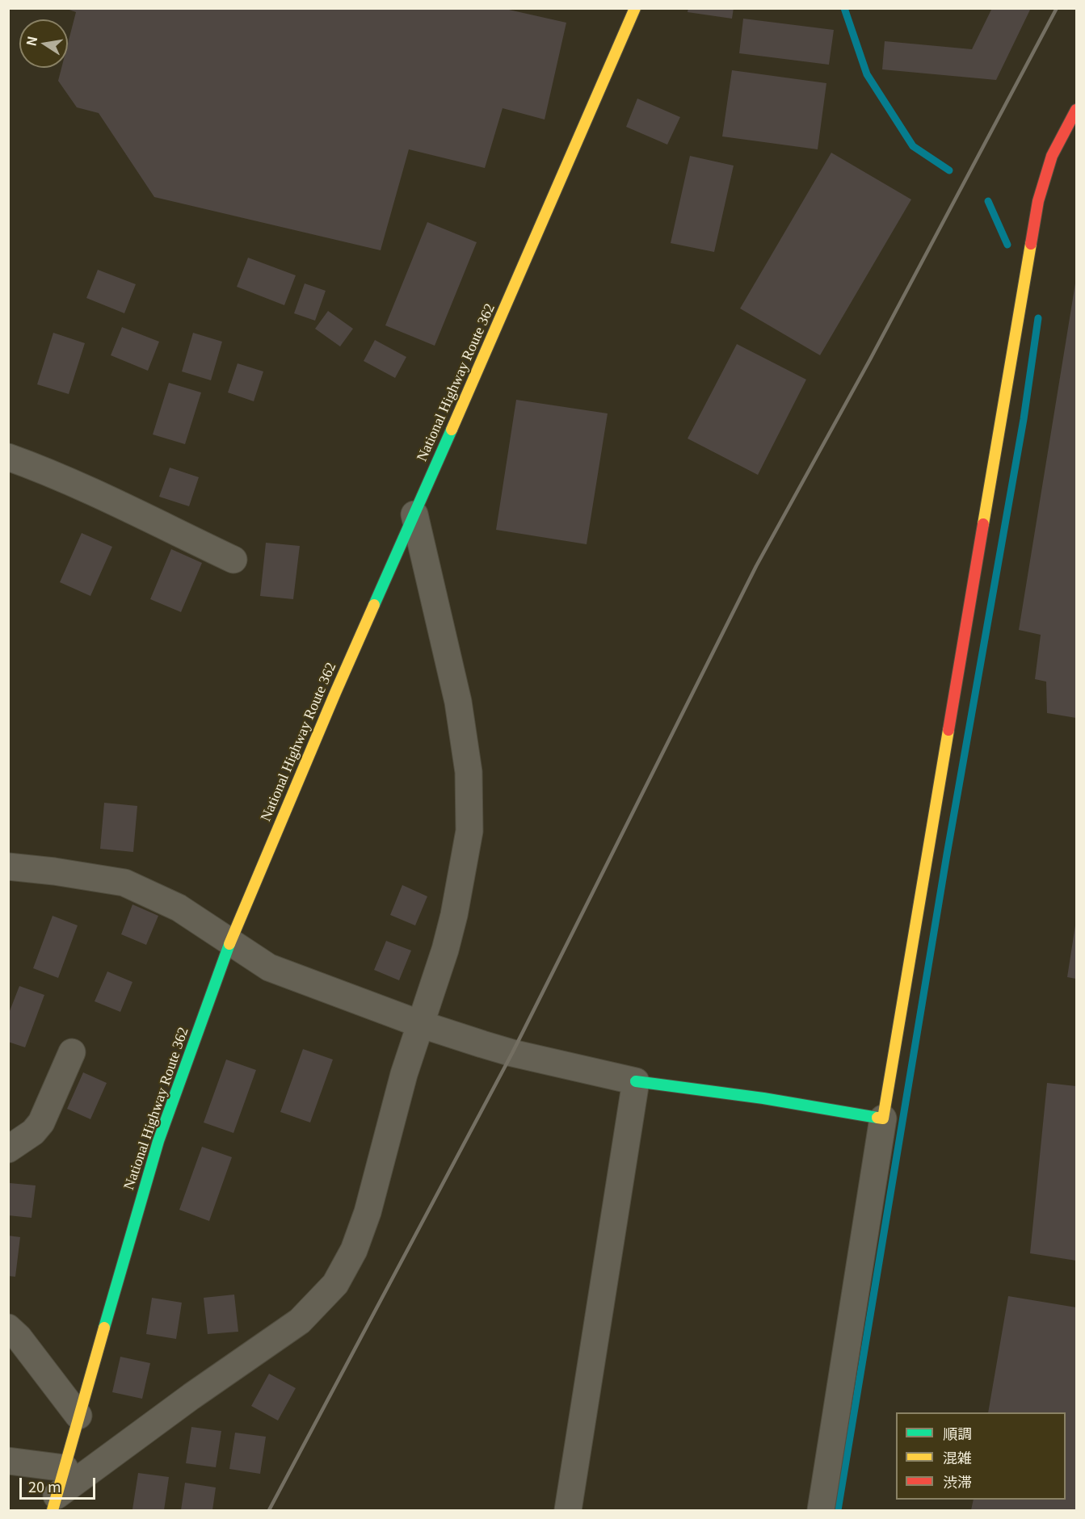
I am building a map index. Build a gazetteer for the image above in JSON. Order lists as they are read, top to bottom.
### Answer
{
  "streets": {
    "main road": ["National Highway Route 362"]
  },
  "legend": ["順調", "混雑", "渋滞"],
  "scale_bar": "20 m",
  "north": "left"
}
